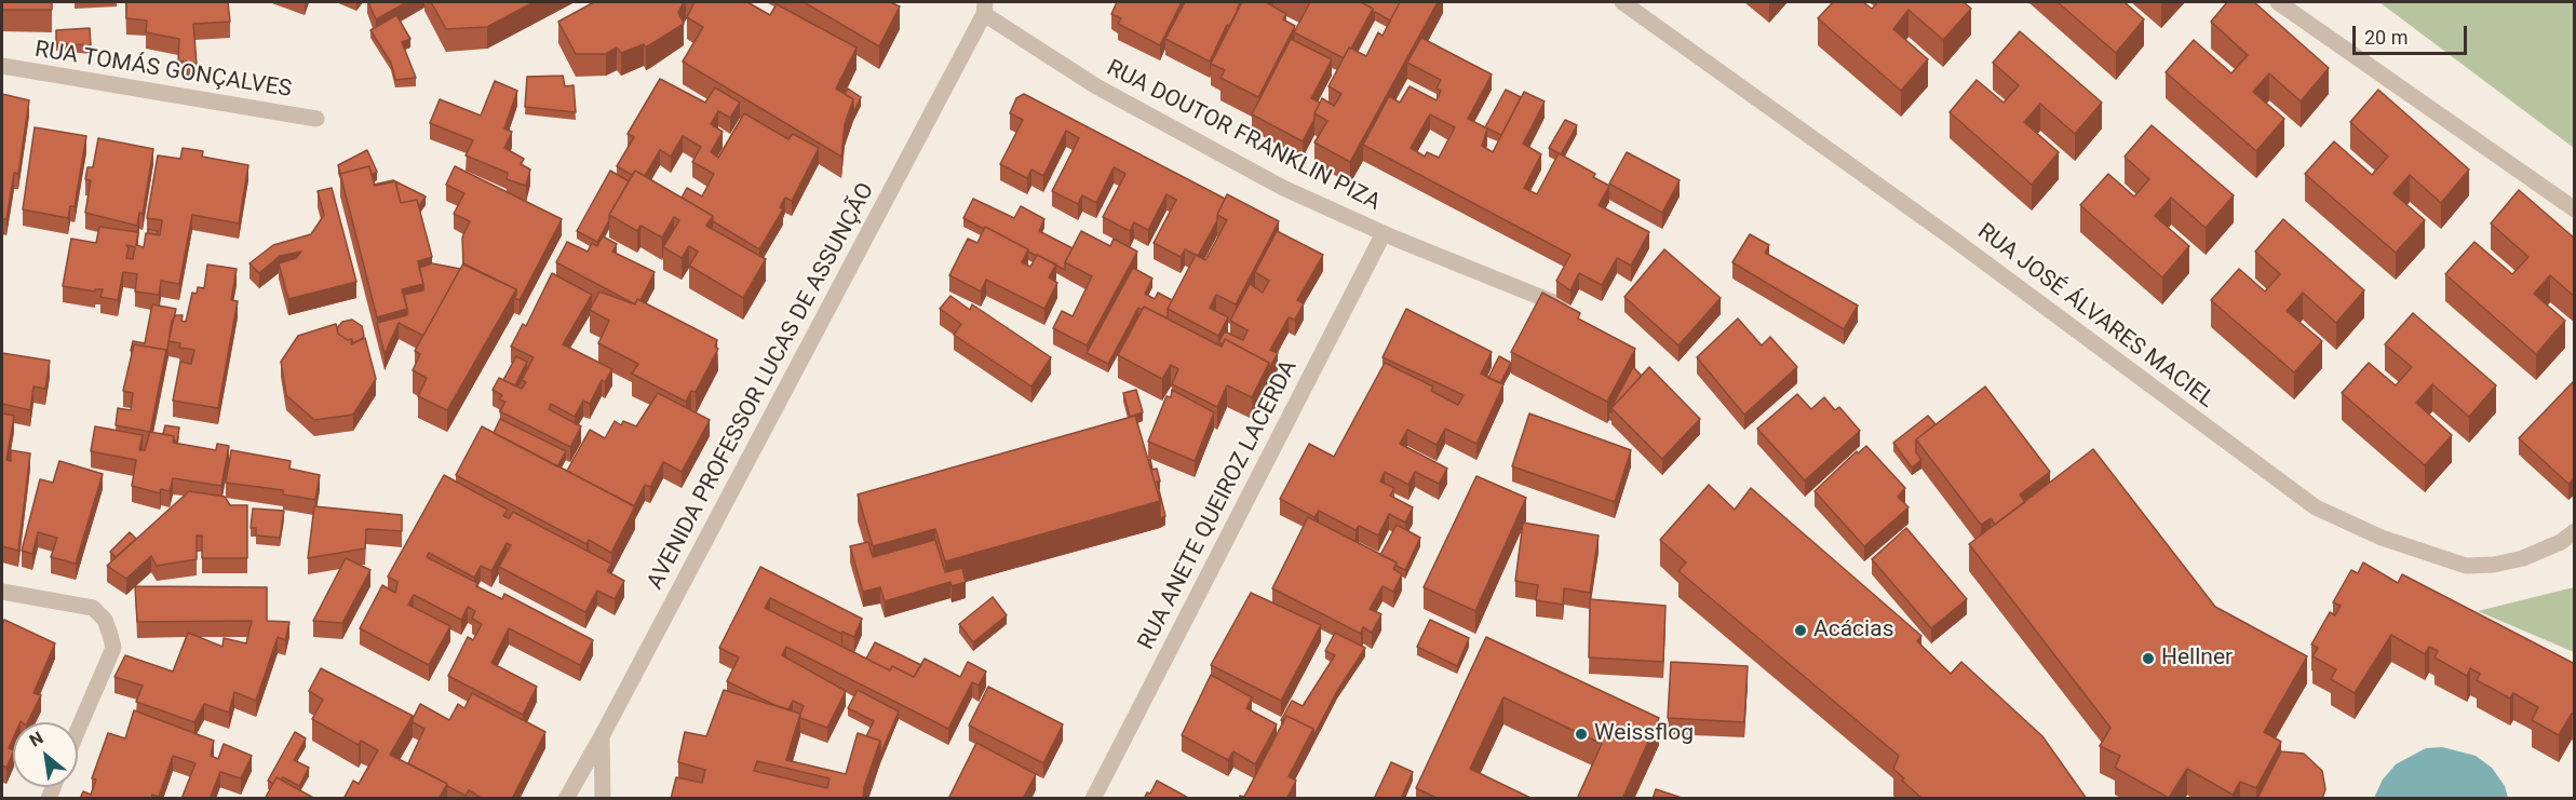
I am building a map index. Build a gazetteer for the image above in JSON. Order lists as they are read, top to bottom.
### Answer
{
  "streets": {
    "street": [
      "RUA TOMÁS GONÇALVES",
      "RUA DOUTOR FRANKLIN PIZA",
      "RUA JOSÉ ÁLVARES MACIEL",
      "AVENIDA PROFESSOR LUCAS DE ASSUNÇÃO",
      "RUA ANETE QUEIROZ LACERDA"
    ]
  },
  "crossings": [
    ["RUA DOUTOR FRANKLIN PIZA", "AVENIDA PROFESSOR LUCAS DE ASSUNÇÃO"],
    ["RUA DOUTOR FRANKLIN PIZA", "RUA ANETE QUEIROZ LACERDA"]
  ],
  "places": ["Acácias", "Hellner", "Weissflog"],
  "scale_bar": "20 m",
  "north": "top left"
}
